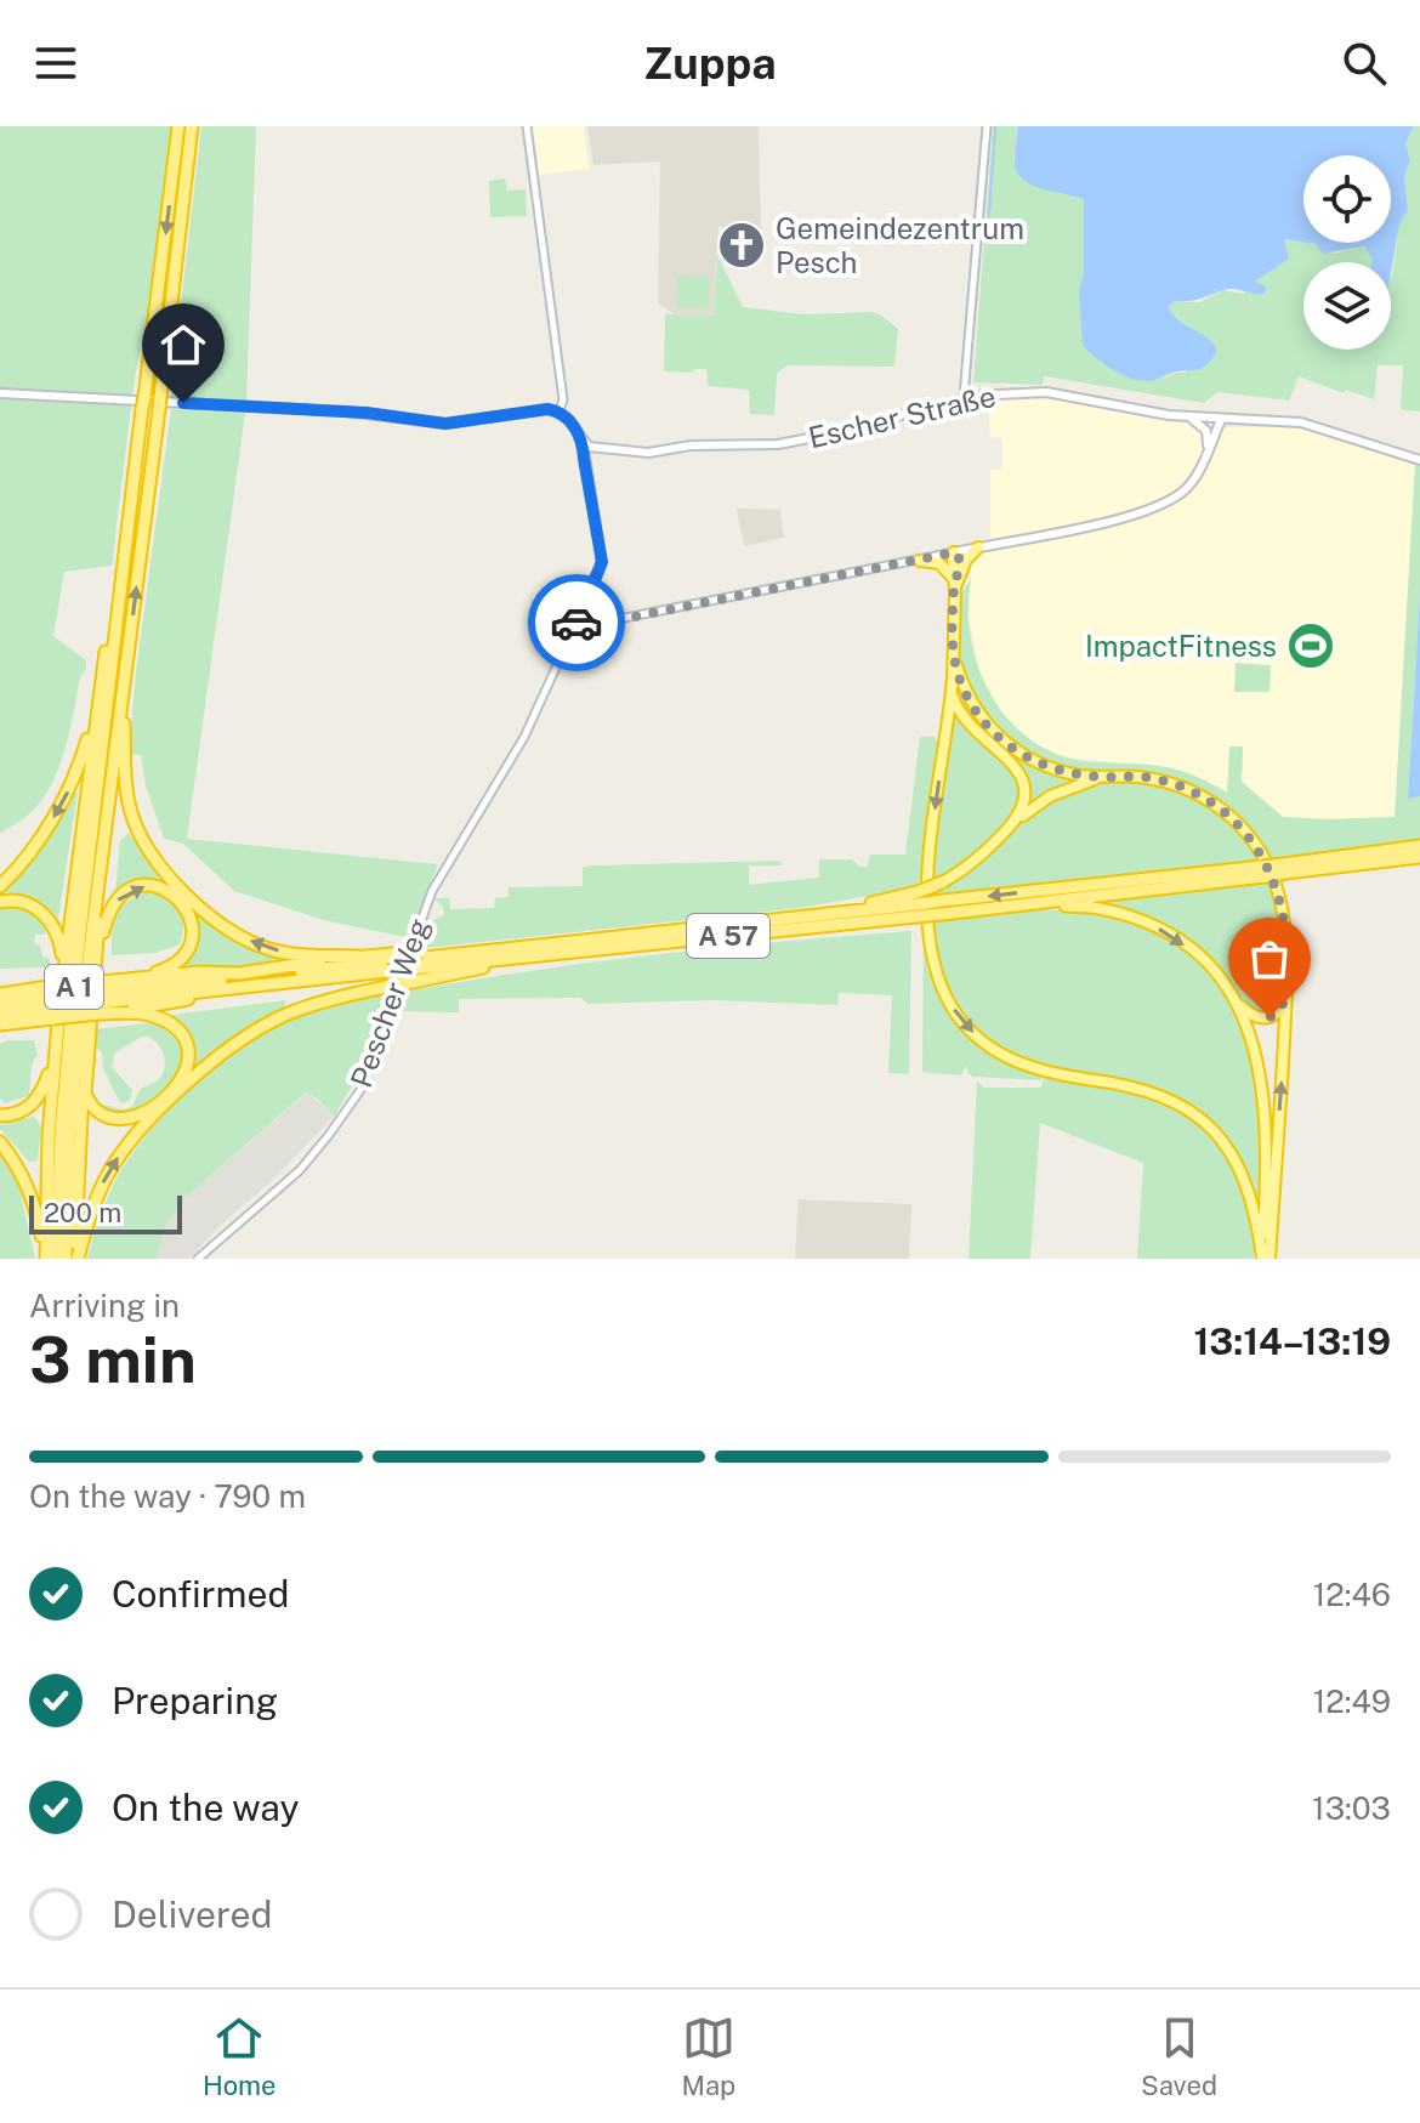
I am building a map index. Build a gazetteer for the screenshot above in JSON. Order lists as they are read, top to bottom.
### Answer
{
  "streets": {
    "highway": ["A 57", "A 1"],
    "main road": ["Escher Straße"],
    "street": ["Pescher Weg"]
  },
  "crossings": [
    ["Escher Straße", "Pescher Weg"]
  ],
  "places": {
    "church": ["Gemeindezentrum Pesch"],
    "sports": ["ImpactFitness"]
  },
  "scale_bar": "200 m",
  "page": {
    "header": "Zuppa",
    "scale": "200 m",
    "heading": ["3 min", "Arriving in", "13:14–13:19"],
    "bar": "On the way · 790 m",
    "list": [
      ["Confirmed", "12:46"],
      ["Preparing", "12:49"],
      ["On the way", "13:03"],
      "Delivered"
    ],
    "tabs": ["Home", "Map", "Saved"]
  }
}
